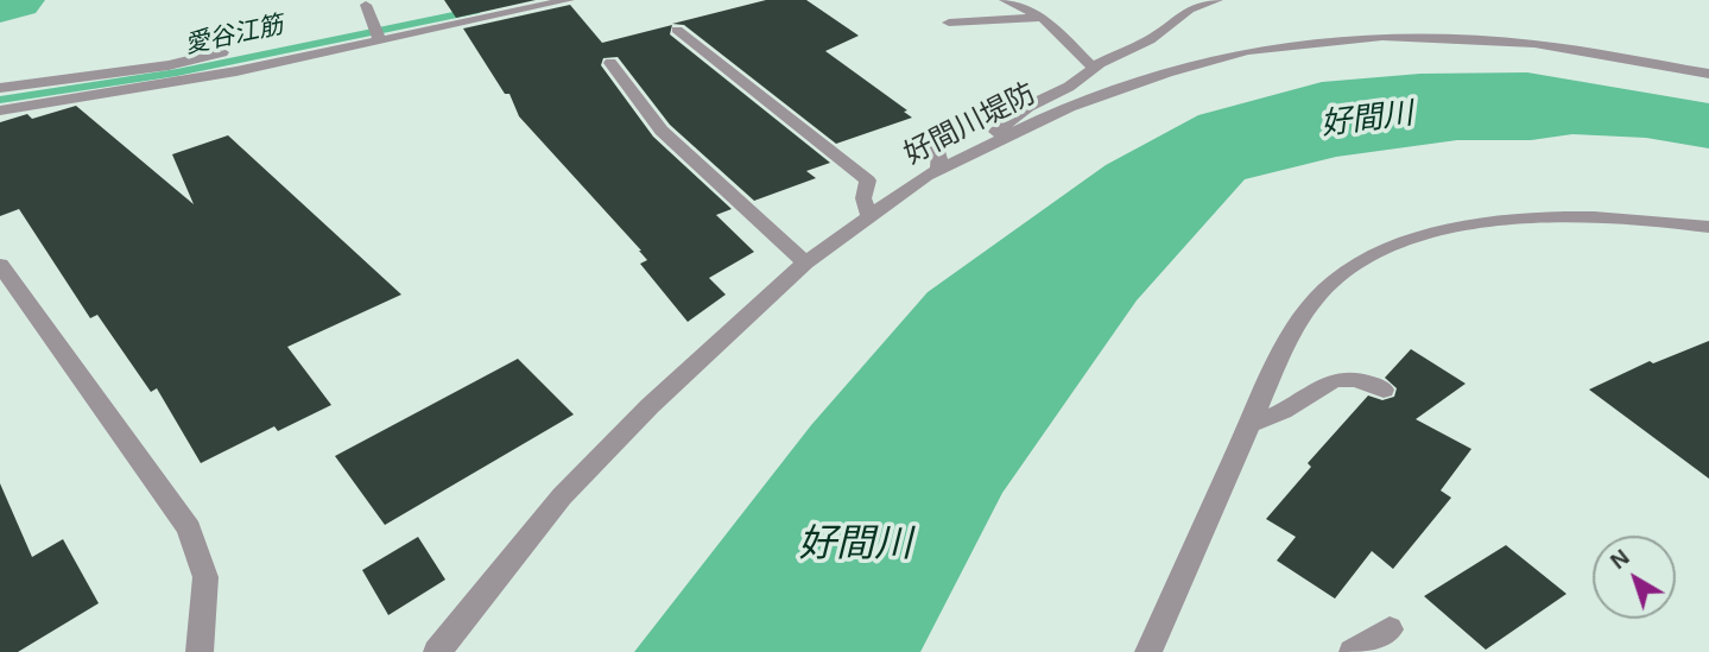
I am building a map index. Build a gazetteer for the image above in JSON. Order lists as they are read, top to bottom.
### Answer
{
  "streets": {
    "street": ["好間川堤防"]
  },
  "water": ["愛谷江筋", "好間川"],
  "north": "top left"
}
